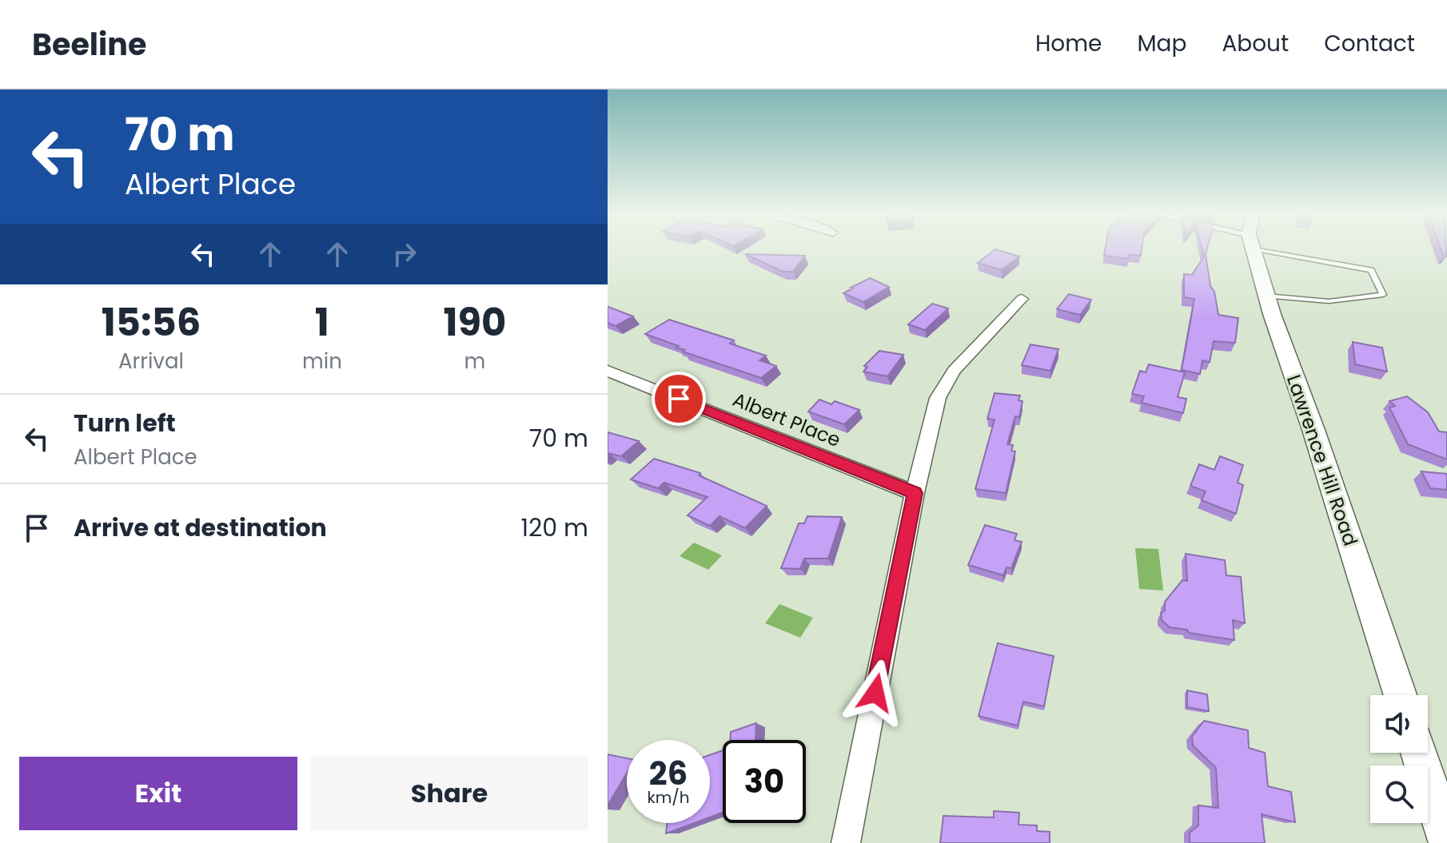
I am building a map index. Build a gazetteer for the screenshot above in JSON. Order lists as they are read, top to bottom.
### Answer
{
  "streets": {
    "main road": ["Lawrence Hill Road"],
    "street": ["Albert Place"]
  },
  "page": {
    "header": "Beeline",
    "nav": [
      "Home",
      "Map",
      "About",
      "Contact"
    ],
    "turn": ["70 m", "Albert Place"],
    "eta": [
      "15:56",
      "Arrival",
      "1",
      "min",
      "190",
      "m"
    ],
    "list": [
      {
        "name": "Turn left",
        "note": "Albert Place",
        "value": "70 m"
      },
      {
        "name": "Arrive at destination",
        "value": "120 m"
      }
    ],
    "speed": "26 km/h",
    "limit": "30",
    "buttons": ["Exit", "Share"]
  }
}
